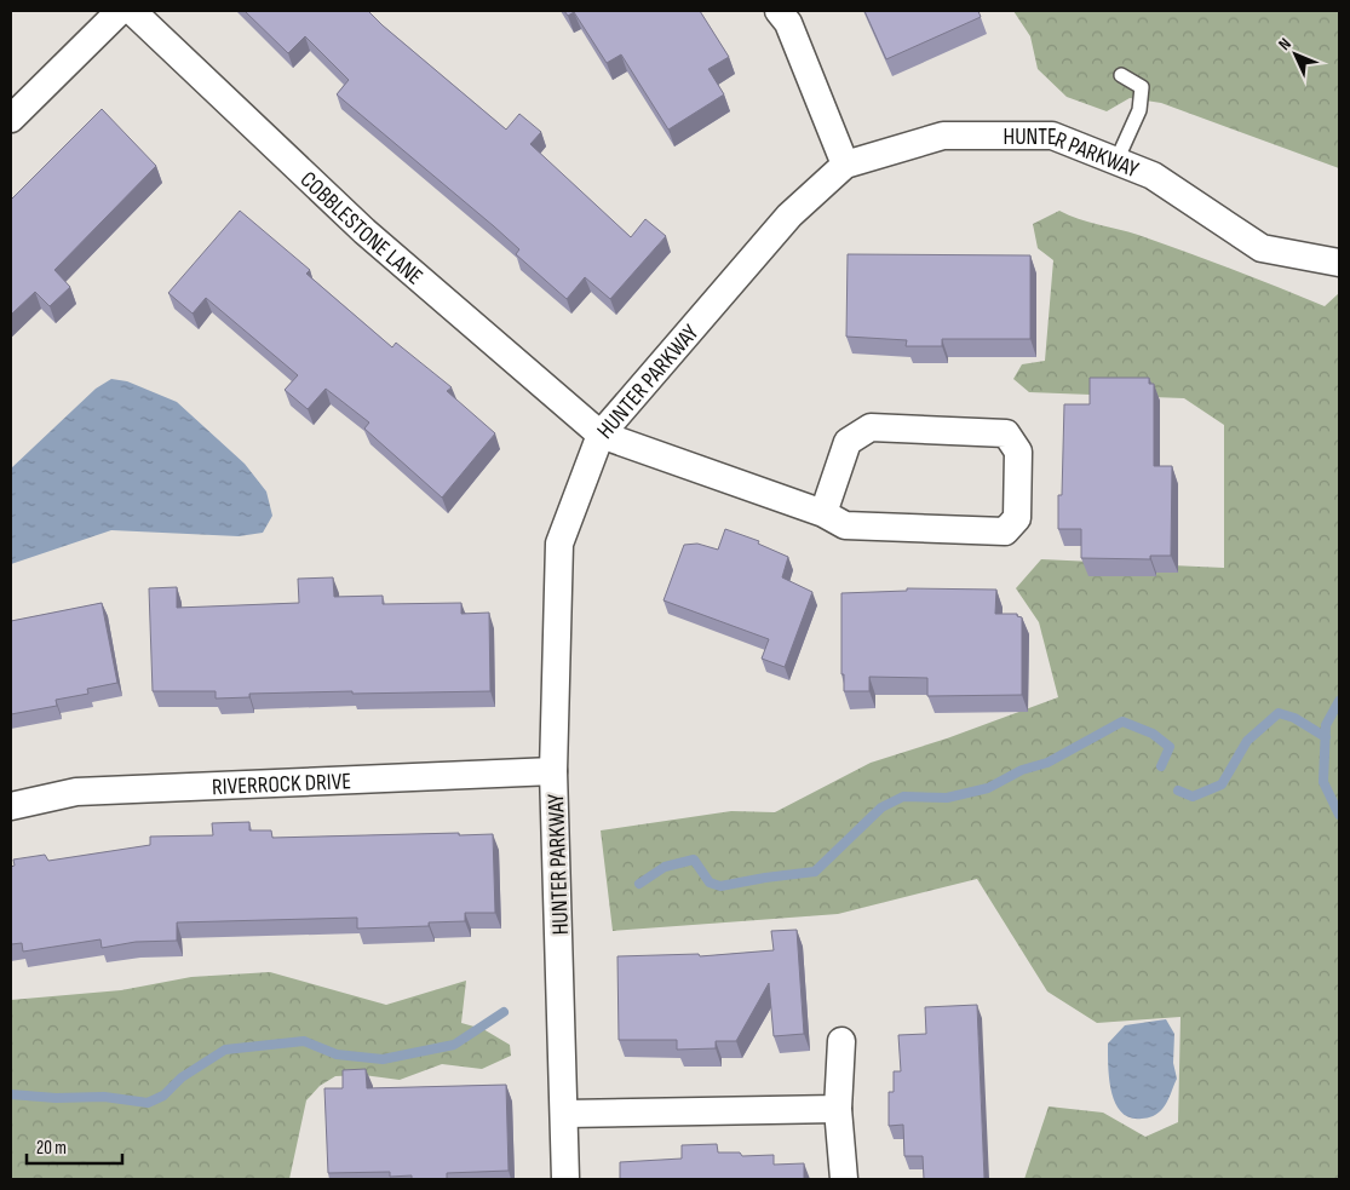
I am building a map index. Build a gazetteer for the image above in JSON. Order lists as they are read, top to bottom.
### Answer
{
  "streets": {
    "street": ["HUNTER PARKWAY", "COBBLESTONE LANE", "RIVERROCK DRIVE"]
  },
  "crossings": [
    ["HUNTER PARKWAY", "COBBLESTONE LANE"],
    ["HUNTER PARKWAY", "RIVERROCK DRIVE"]
  ],
  "scale_bar": "20 m",
  "north": "top left"
}
